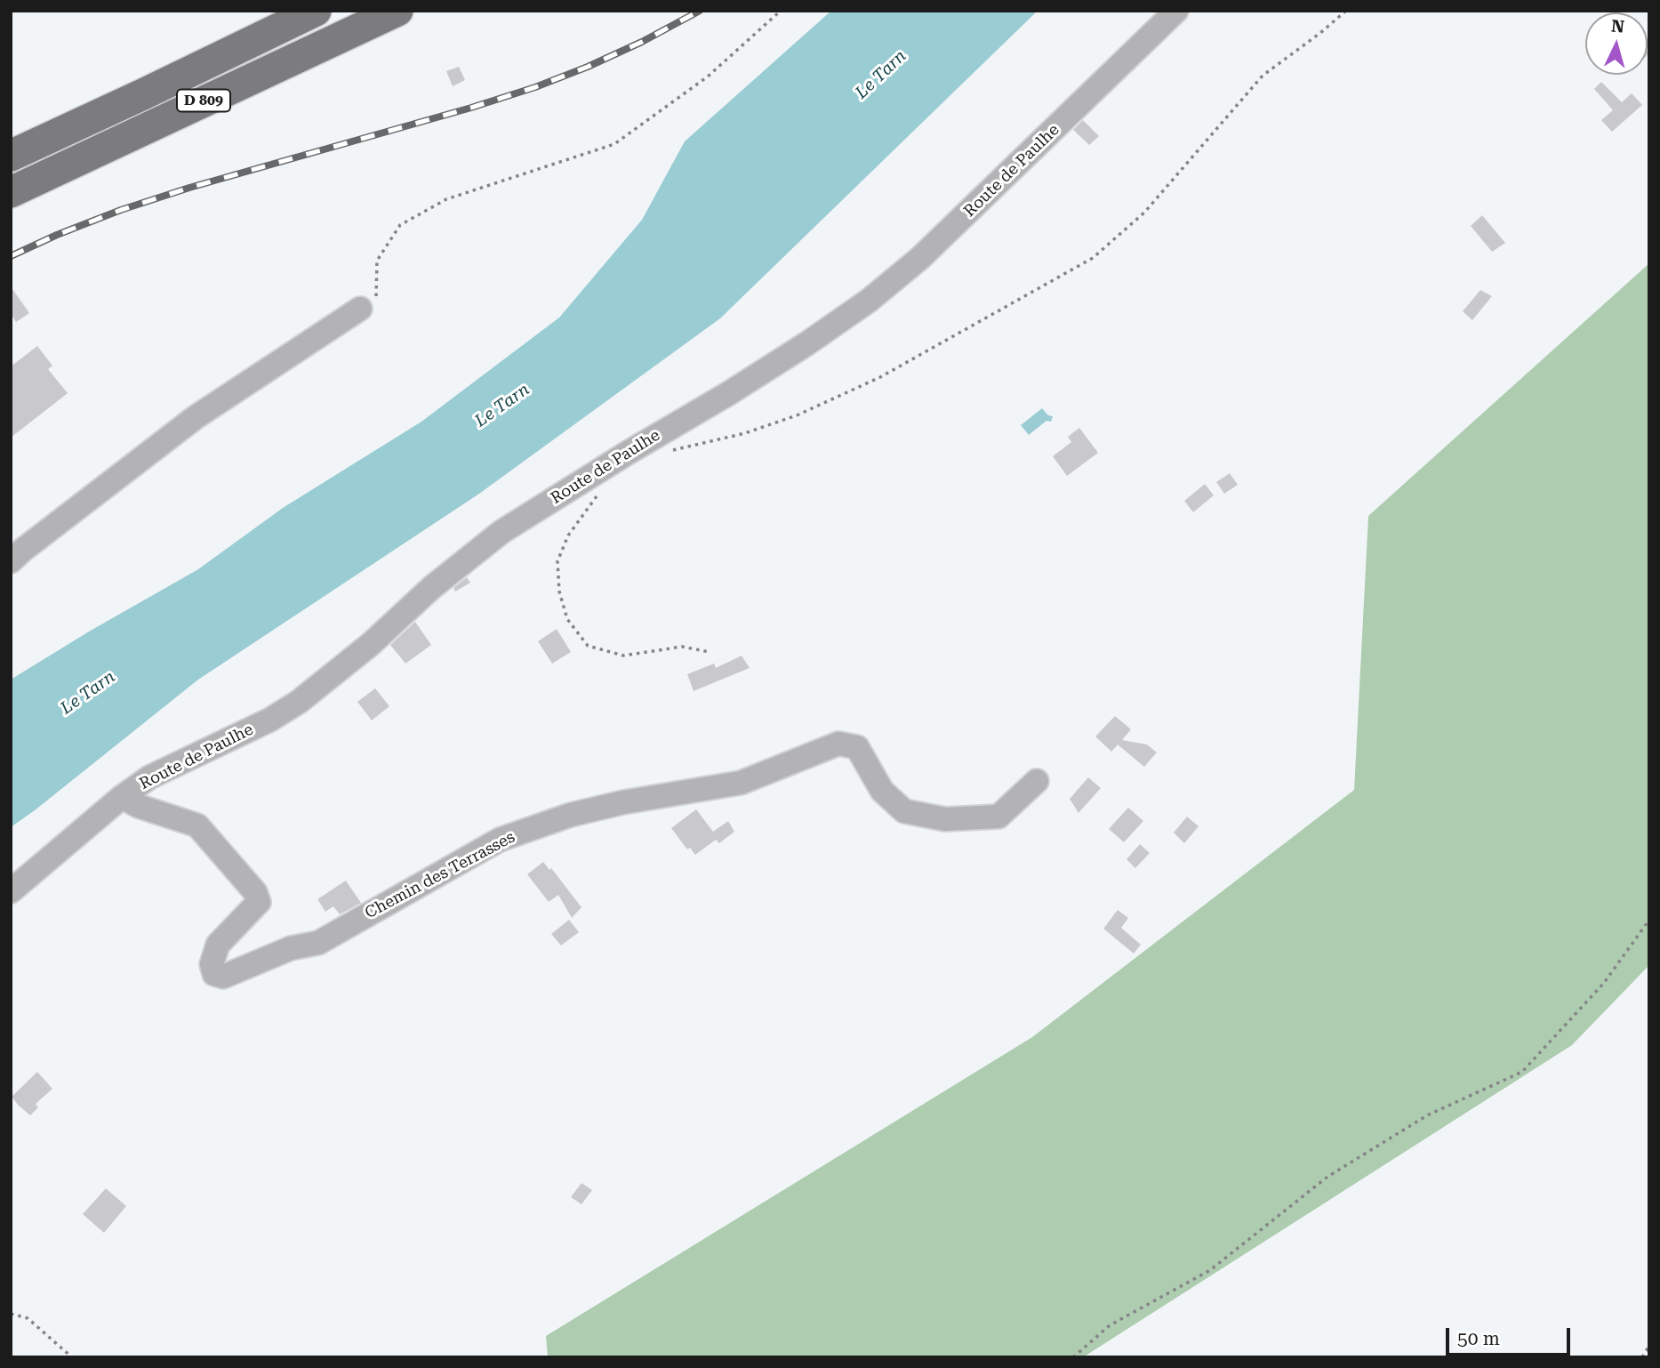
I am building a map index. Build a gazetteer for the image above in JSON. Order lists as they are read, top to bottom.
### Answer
{
  "streets": {
    "main road": ["D 809"],
    "street": ["Route de Paulhe", "Chemin des Terrasses"]
  },
  "crossings": [
    ["Route de Paulhe", "Chemin des Terrasses"]
  ],
  "water": ["Le Tarn"],
  "scale_bar": "50 m",
  "north": "top"
}
